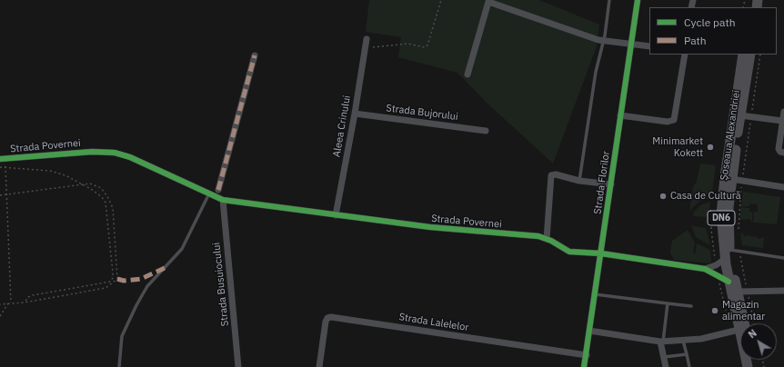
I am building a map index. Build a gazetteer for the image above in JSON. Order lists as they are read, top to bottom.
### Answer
{
  "streets": {
    "highway": ["Șoseaua Alexandriei", "DN6"],
    "street": [
      "Strada Bujorului",
      "Aleea Crinului",
      "Strada Povernei",
      "Strada Florilor",
      "Strada Busuiocului",
      "Strada Lalelelor"
    ]
  },
  "crossings": [
    ["Strada Bujorului", "Aleea Crinului"],
    ["Aleea Crinului", "Strada Povernei"],
    ["Strada Povernei", "Strada Florilor"],
    ["Strada Povernei", "Strada Busuiocului"],
    ["Strada Florilor", "Strada Lalelelor"]
  ],
  "places": ["Minimarket Kokett", "Casa de Cultură", "Magazin alimentar"],
  "legend": ["Cycle path", "Path"],
  "north": "top left"
}
